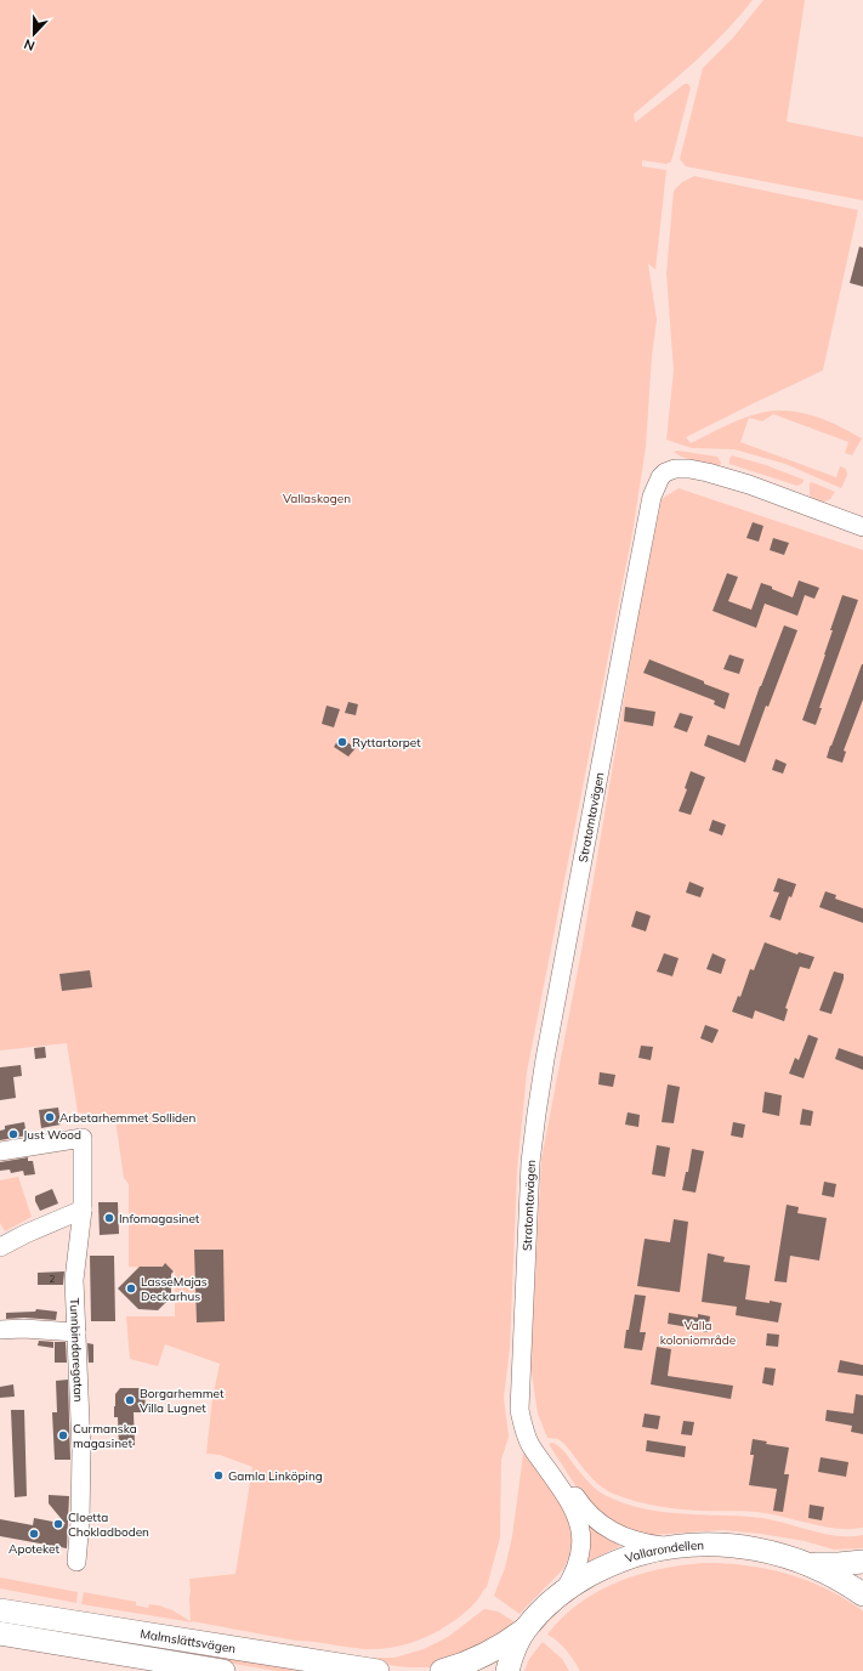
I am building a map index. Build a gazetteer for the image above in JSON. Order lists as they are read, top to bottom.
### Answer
{
  "streets": {
    "main road": ["Vallarondellen", "Malmslättsvägen"],
    "street": ["Stratomtavägen", "Tunnbindaregatan"]
  },
  "crossings": [
    ["Stratomtavägen", "Vallarondellen"]
  ],
  "parks": ["Vallaskogen", "Valla koloniområde"],
  "places": [
    "Ryttartorpet",
    "Arbetarhemmet Solliden",
    "Just Wood",
    "Infomagasinet",
    "LasseMajas Deckarhus",
    "Borgarhemmet Villa Lugnet",
    "Curmanska magasinet",
    "Gamla Linköping",
    "Cloetta Chokladboden",
    "Apoteket"
  ],
  "house_numbers": ["2"],
  "north": "bottom"
}
